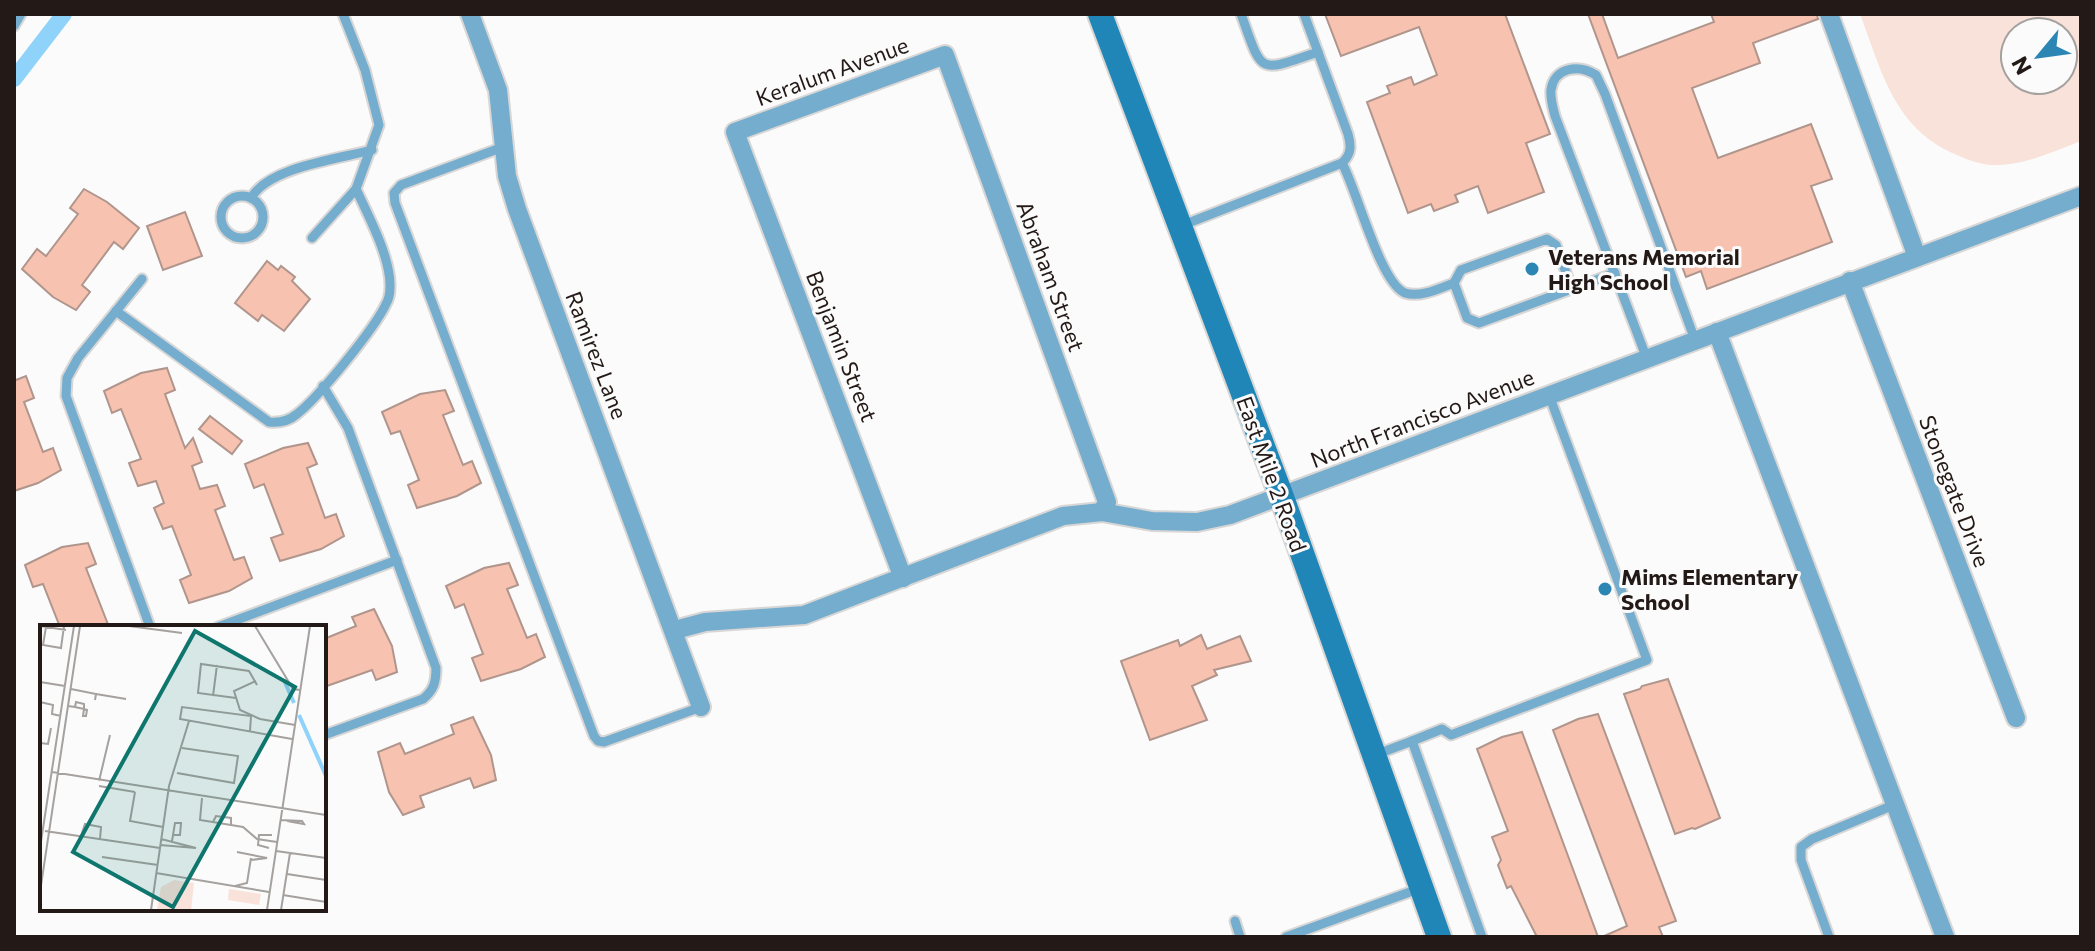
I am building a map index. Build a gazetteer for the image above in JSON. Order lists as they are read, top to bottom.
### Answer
{
  "streets": {
    "main road": ["East Mile 2 Road"],
    "street": [
      "Keralum Avenue",
      "Abraham Street",
      "Benjamin Street",
      "Ramirez Lane",
      "North Francisco Avenue",
      "Stonegate Drive"
    ]
  },
  "crossings": [
    ["Keralum Avenue", "Abraham Street"],
    ["Keralum Avenue", "Benjamin Street"],
    ["Abraham Street", "North Francisco Avenue"],
    ["Benjamin Street", "North Francisco Avenue"],
    ["Ramirez Lane", "North Francisco Avenue"],
    ["North Francisco Avenue", "East Mile 2 Road"],
    ["North Francisco Avenue", "Stonegate Drive"]
  ],
  "places": ["Veterans Memorial High School", "Mims Elementary School"],
  "north": "bottom left"
}
